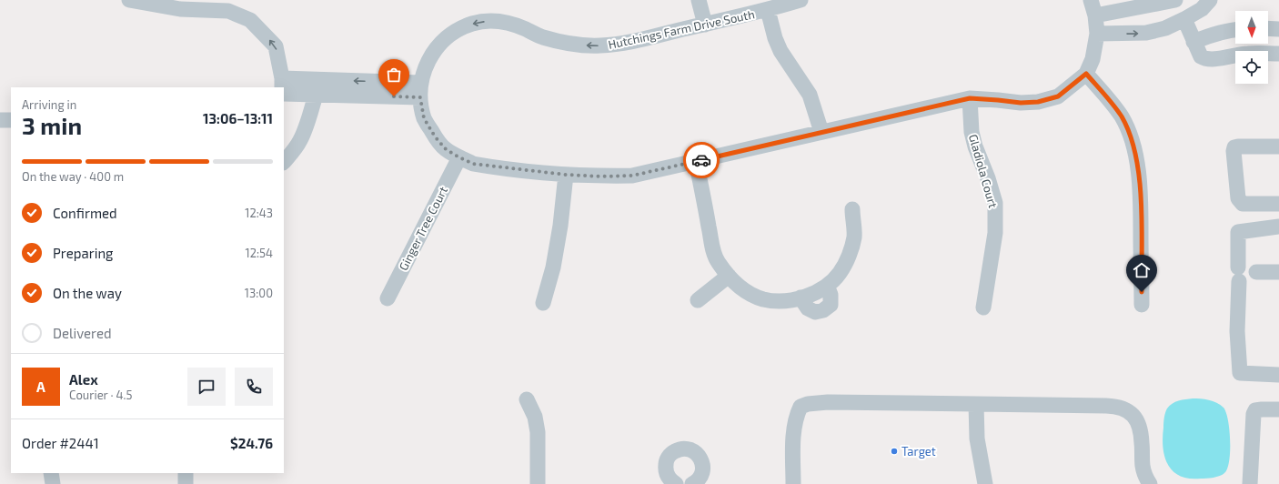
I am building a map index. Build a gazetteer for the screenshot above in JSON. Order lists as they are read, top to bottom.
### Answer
{
  "streets": {
    "street": ["Hutchings Farm Drive South", "Gladiola Court", "Ginger Tree Court"]
  },
  "places": ["Target"],
  "north": "bottom",
  "page": {
    "heading": ["3 min", "Arriving in", "13:06–13:11"],
    "panel": [
      "Alex",
      "Courier · 4.5",
      "Order #2441",
      "$24.76"
    ],
    "bar": "On the way · 400 m",
    "list": [
      ["Confirmed", "12:43"],
      ["Preparing", "12:54"],
      ["On the way", "13:00"],
      "Delivered"
    ],
    "round": "A"
  }
}
